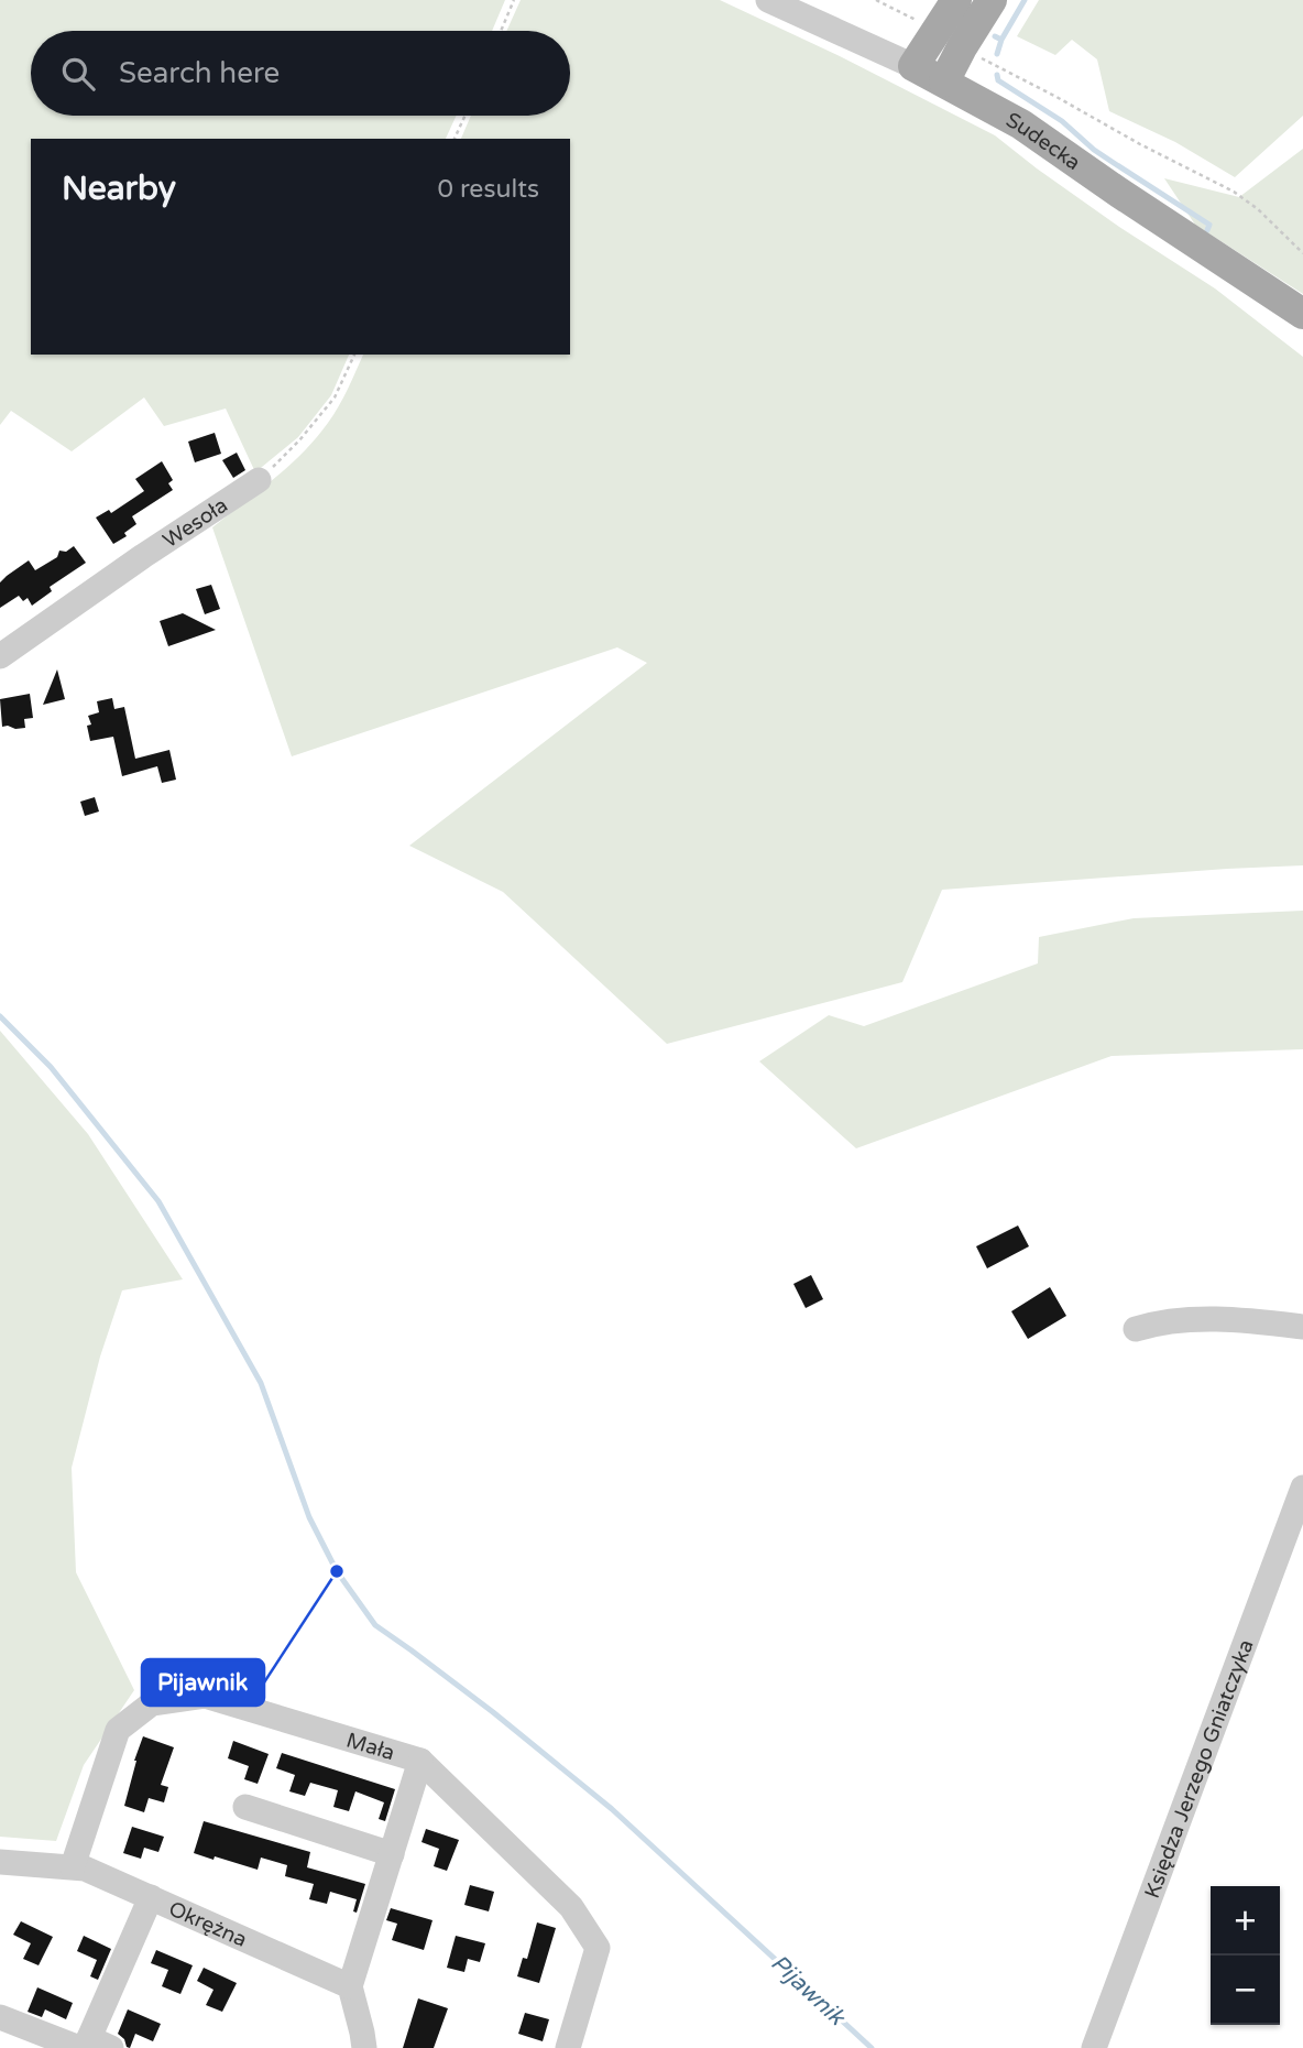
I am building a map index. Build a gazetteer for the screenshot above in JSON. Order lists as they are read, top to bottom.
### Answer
{
  "streets": {
    "main road": ["Sudecka"],
    "street": [
      "Wesoła",
      "Mała",
      "Księdza Jerzego Gniatczyka",
      "Okrężna"
    ]
  },
  "crossings": [
    ["Mała", "Okrężna"]
  ],
  "water": ["Pijawnik"],
  "places": ["Pijawnik"],
  "page": {
    "search": "Search here",
    "heading": ["Nearby", "0 results"],
    "map_buttons": ["+", "−"]
  }
}
